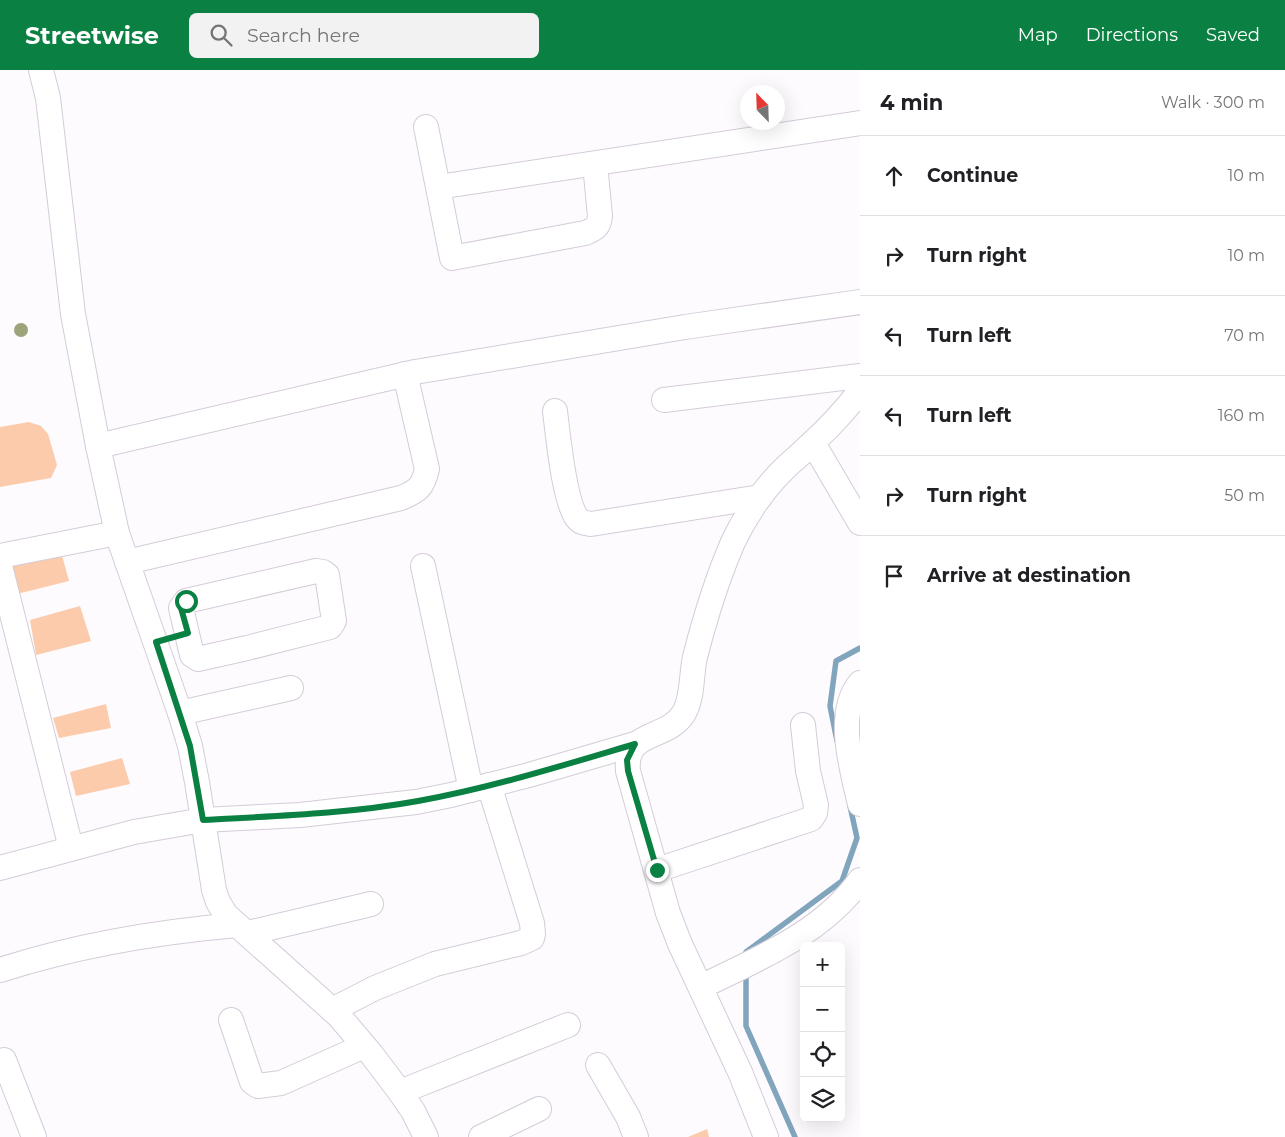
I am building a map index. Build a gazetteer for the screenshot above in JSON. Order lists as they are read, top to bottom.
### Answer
{
  "north": "top left",
  "page": {
    "header": "Streetwise",
    "search": "Search here",
    "nav": ["Map", "Directions", "Saved"],
    "heading": ["4 min", "Walk · 300 m"],
    "list": [
      ["Continue", "10 m"],
      ["Turn right", "10 m"],
      ["Turn left", "70 m"],
      ["Turn left", "160 m"],
      ["Turn right", "50 m"],
      "Arrive at destination"
    ],
    "map_buttons": ["+", "−"]
  }
}
